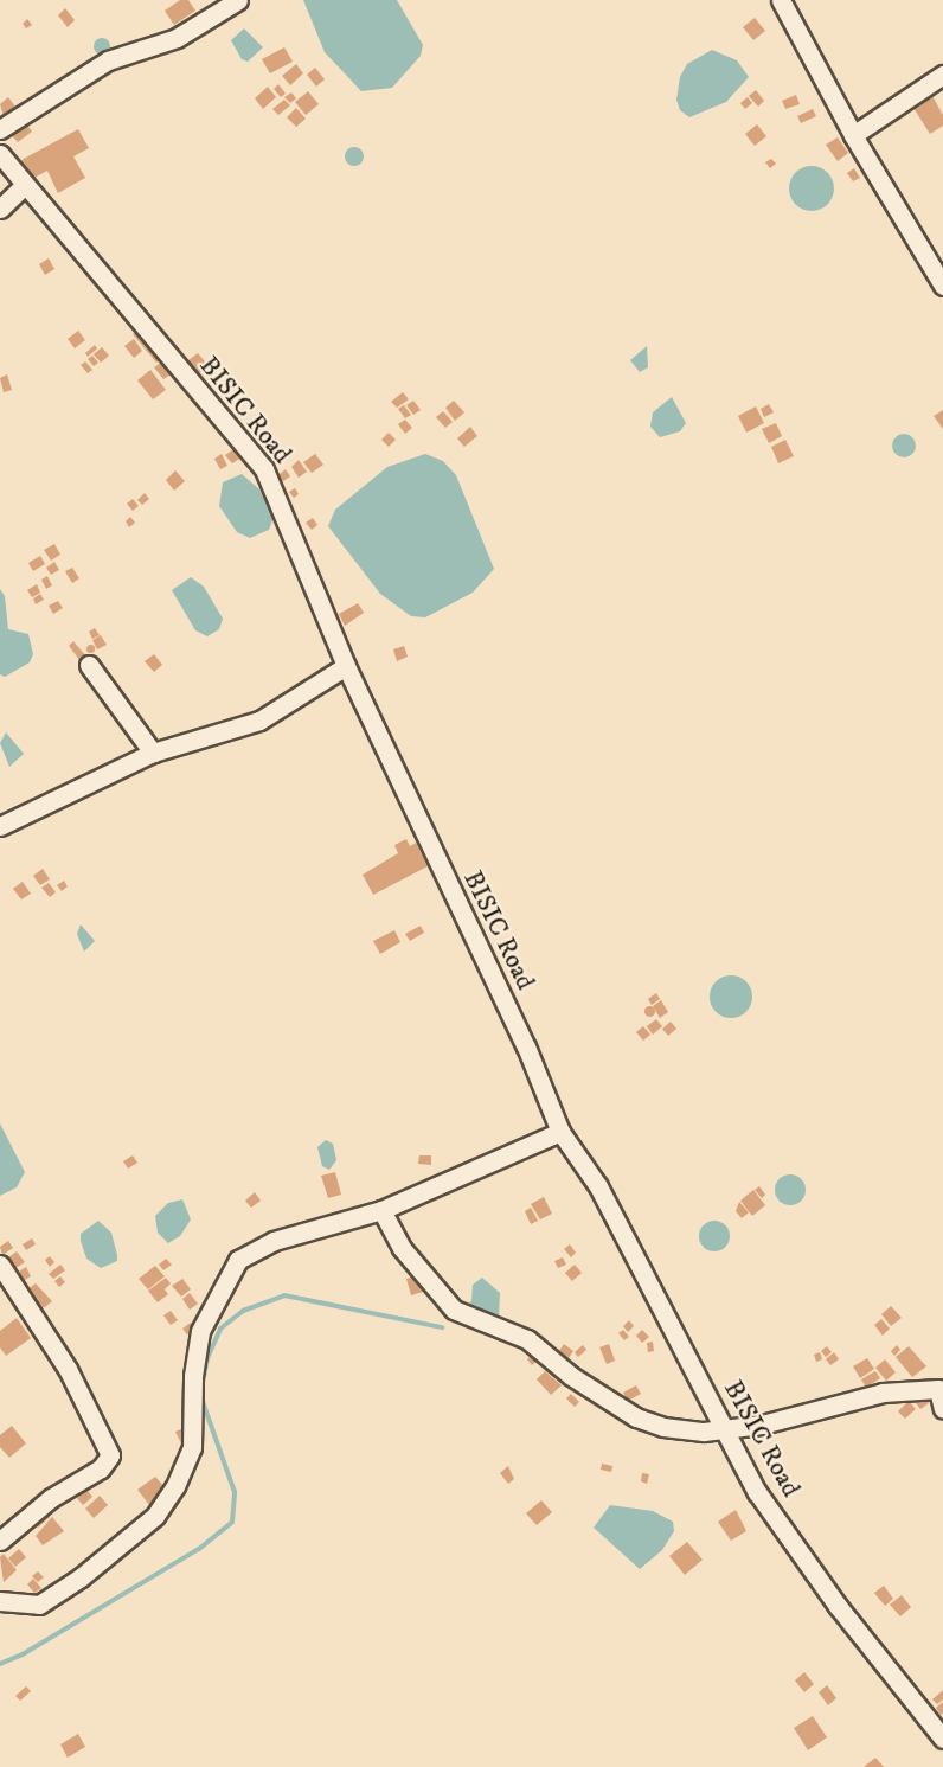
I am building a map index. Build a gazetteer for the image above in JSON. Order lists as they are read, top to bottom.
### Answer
{
  "streets": {
    "street": ["BISIC Road"]
  }
}
